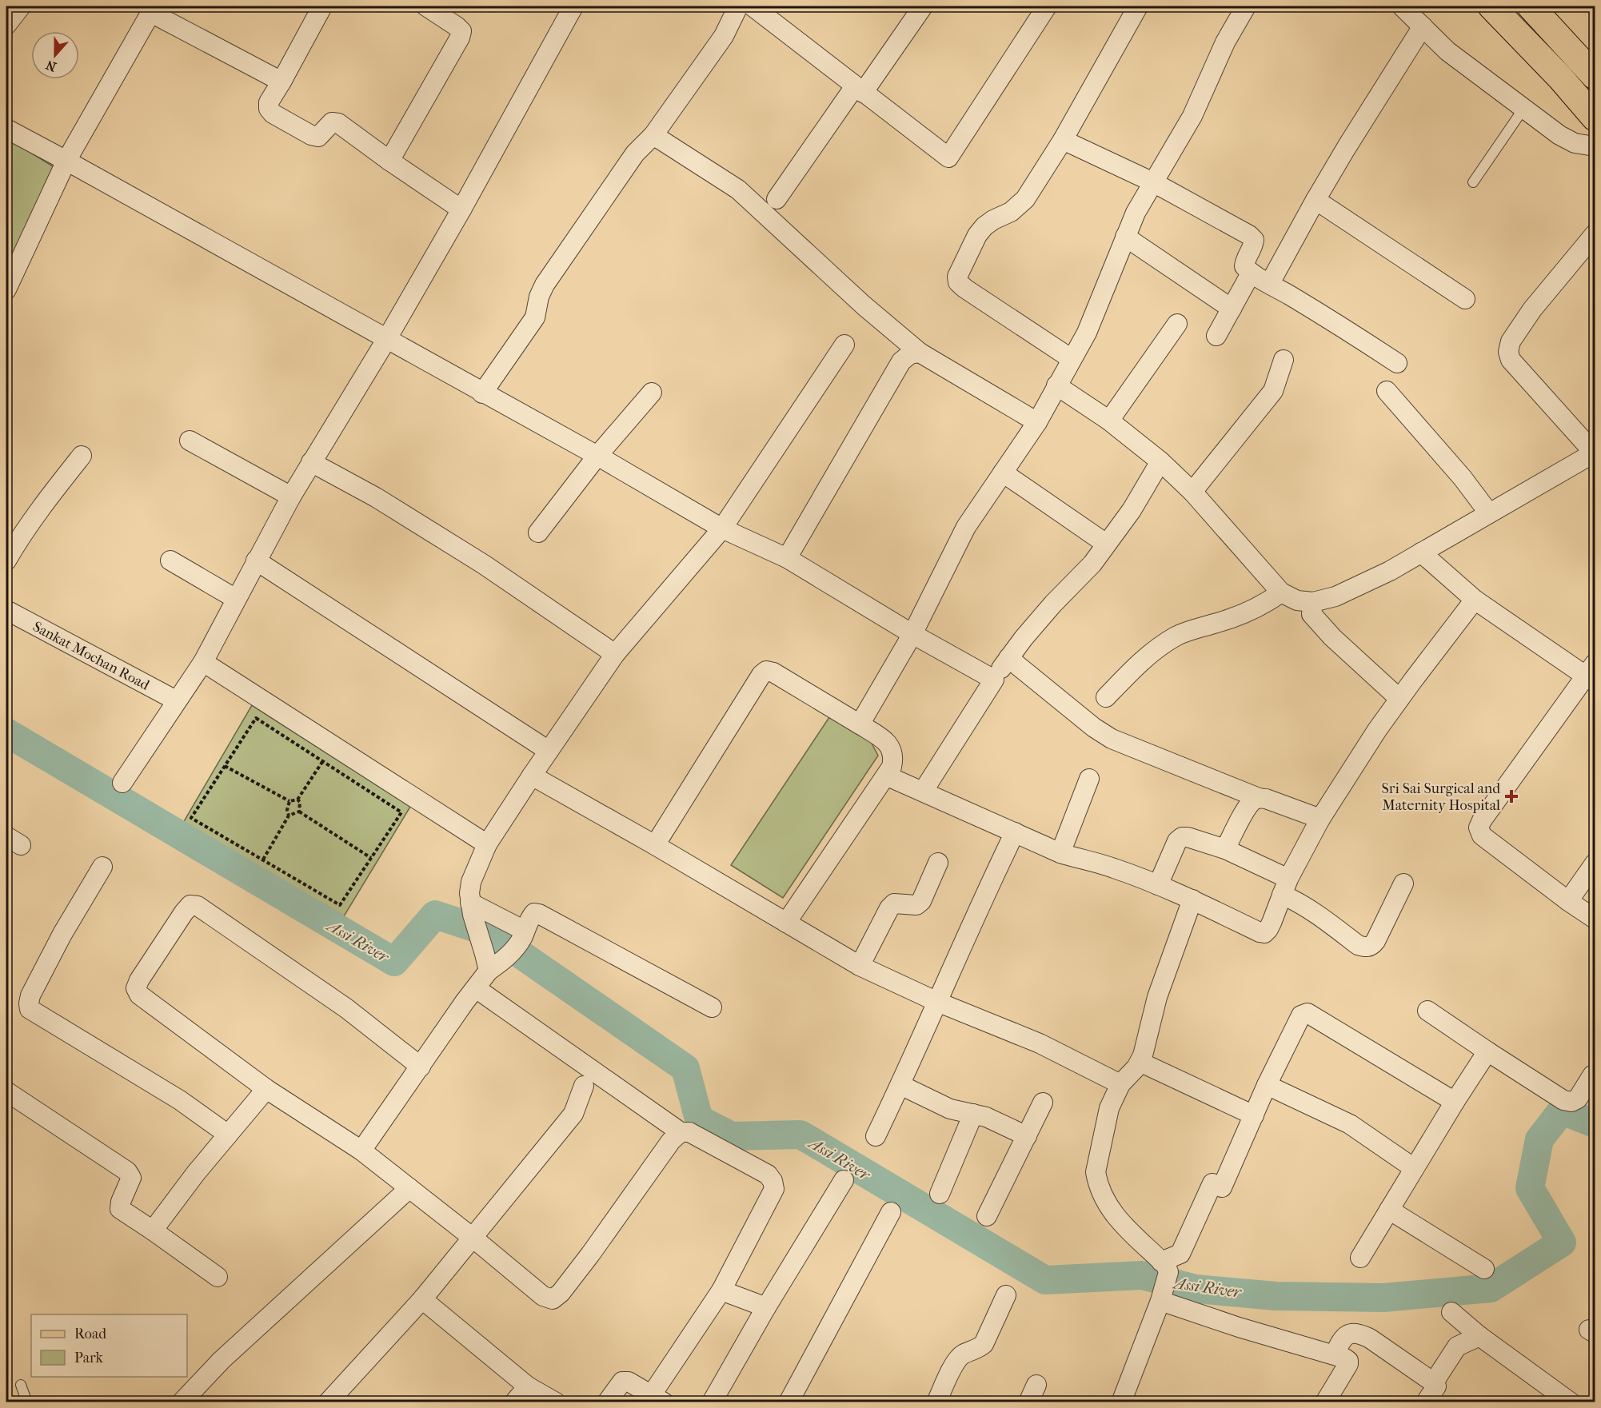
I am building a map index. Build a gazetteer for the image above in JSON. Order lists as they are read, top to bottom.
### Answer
{
  "streets": {
    "street": ["Sankat Mochan Road"]
  },
  "water": ["Assi River"],
  "places": {
    "health": ["Sri Sai Surgical and Maternity Hospital"]
  },
  "legend": ["Road", "Park"],
  "north": "bottom"
}
